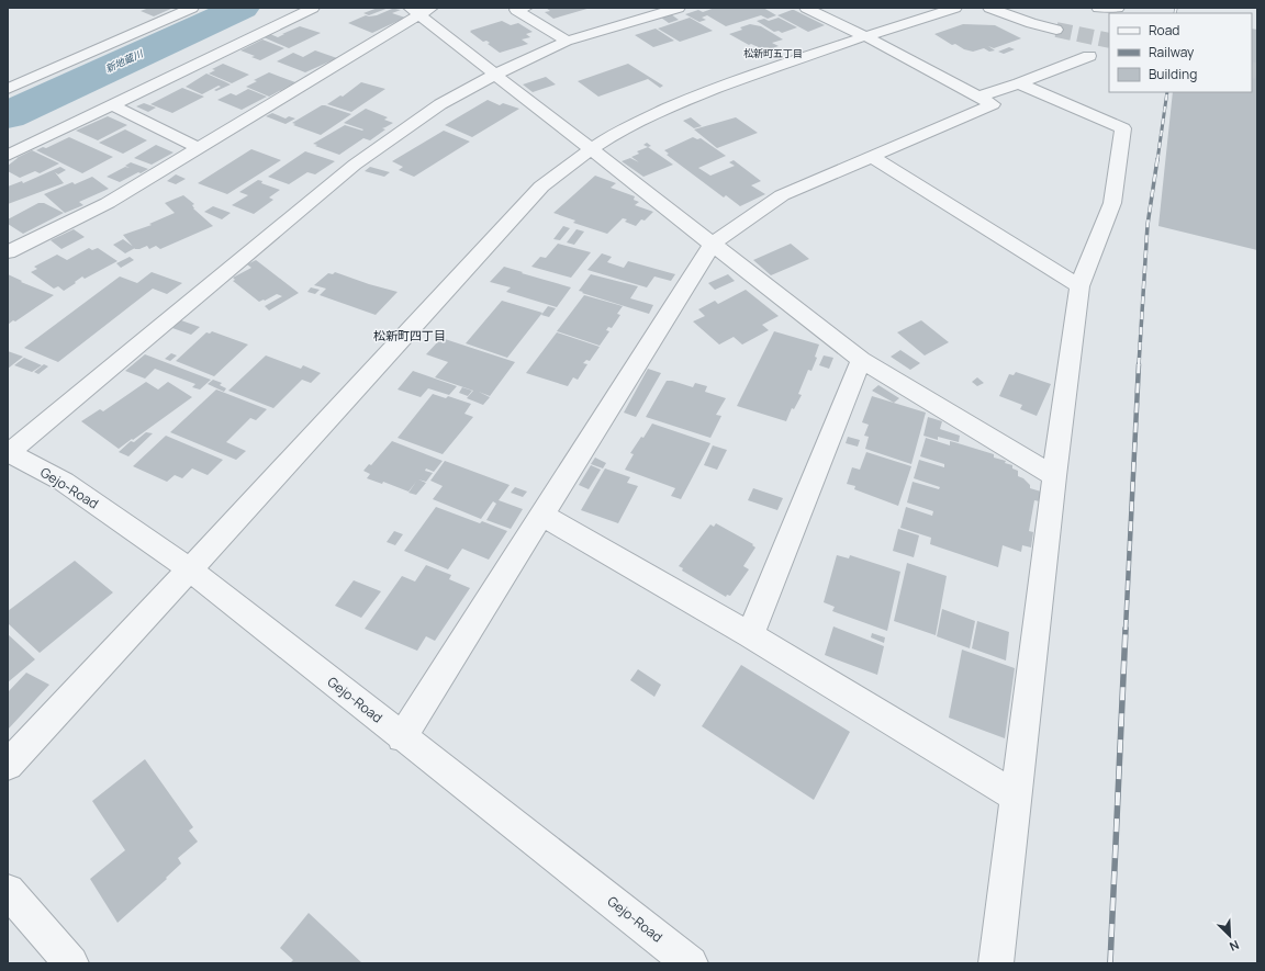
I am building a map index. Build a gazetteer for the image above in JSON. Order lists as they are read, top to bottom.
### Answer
{
  "streets": {
    "street": ["Gejo-Road"]
  },
  "districts": ["松新町五丁目", "松新町四丁目"],
  "water": ["新地蔵川"],
  "legend": ["Road", "Railway", "Building"],
  "north": "bottom right"
}
